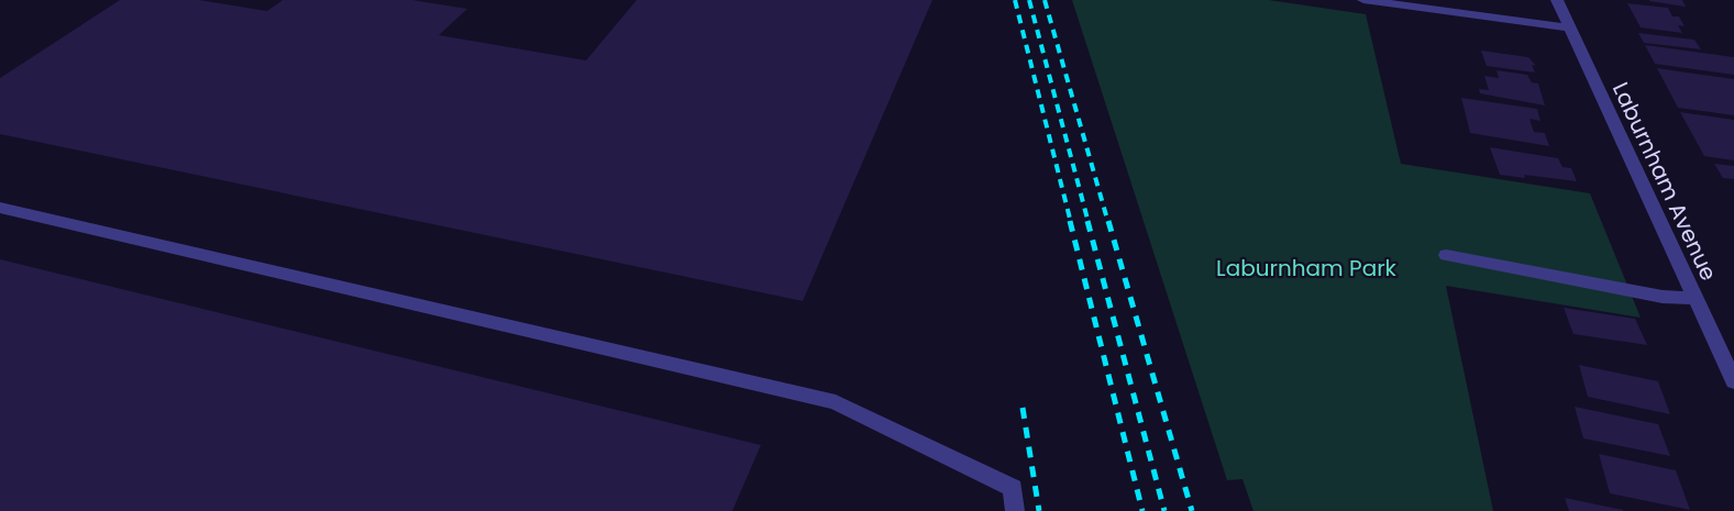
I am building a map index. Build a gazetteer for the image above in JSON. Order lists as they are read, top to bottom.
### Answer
{
  "streets": {
    "street": ["Laburnham Avenue"]
  },
  "parks": ["Laburnham Park"]
}
